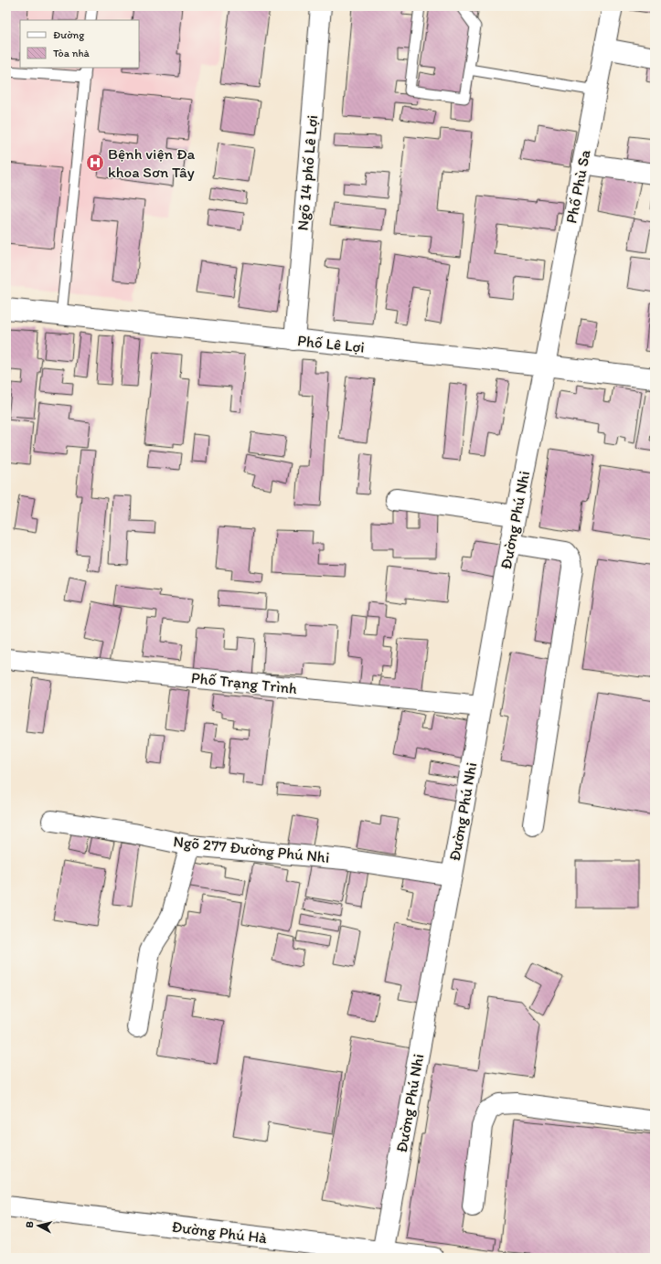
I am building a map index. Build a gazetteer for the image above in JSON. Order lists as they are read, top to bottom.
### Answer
{
  "streets": {
    "street": [
      "Ngõ 14 phố Lê Lợi",
      "Phố Phù Sa",
      "Phố Lê Lợi",
      "Đường Phú Nhi",
      "Phố Trạng Trình",
      "Ngõ 277 Đường Phú Nhi",
      "Đường Phú Hà"
    ]
  },
  "crossings": [
    ["Ngõ 14 phố Lê Lợi", "Phố Lê Lợi"],
    ["Phố Phù Sa", "Phố Lê Lợi"],
    ["Phố Phù Sa", "Đường Phú Nhi"],
    ["Phố Lê Lợi", "Đường Phú Nhi"],
    ["Đường Phú Nhi", "Phố Trạng Trình"],
    ["Đường Phú Nhi", "Ngõ 277 Đường Phú Nhi"],
    ["Đường Phú Nhi", "Đường Phú Hà"]
  ],
  "places": {
    "hospital": ["Bệnh viện Đa khoa Sơn Tây"]
  },
  "legend": ["Đường", "Tòa nhà"],
  "north": "left"
}
